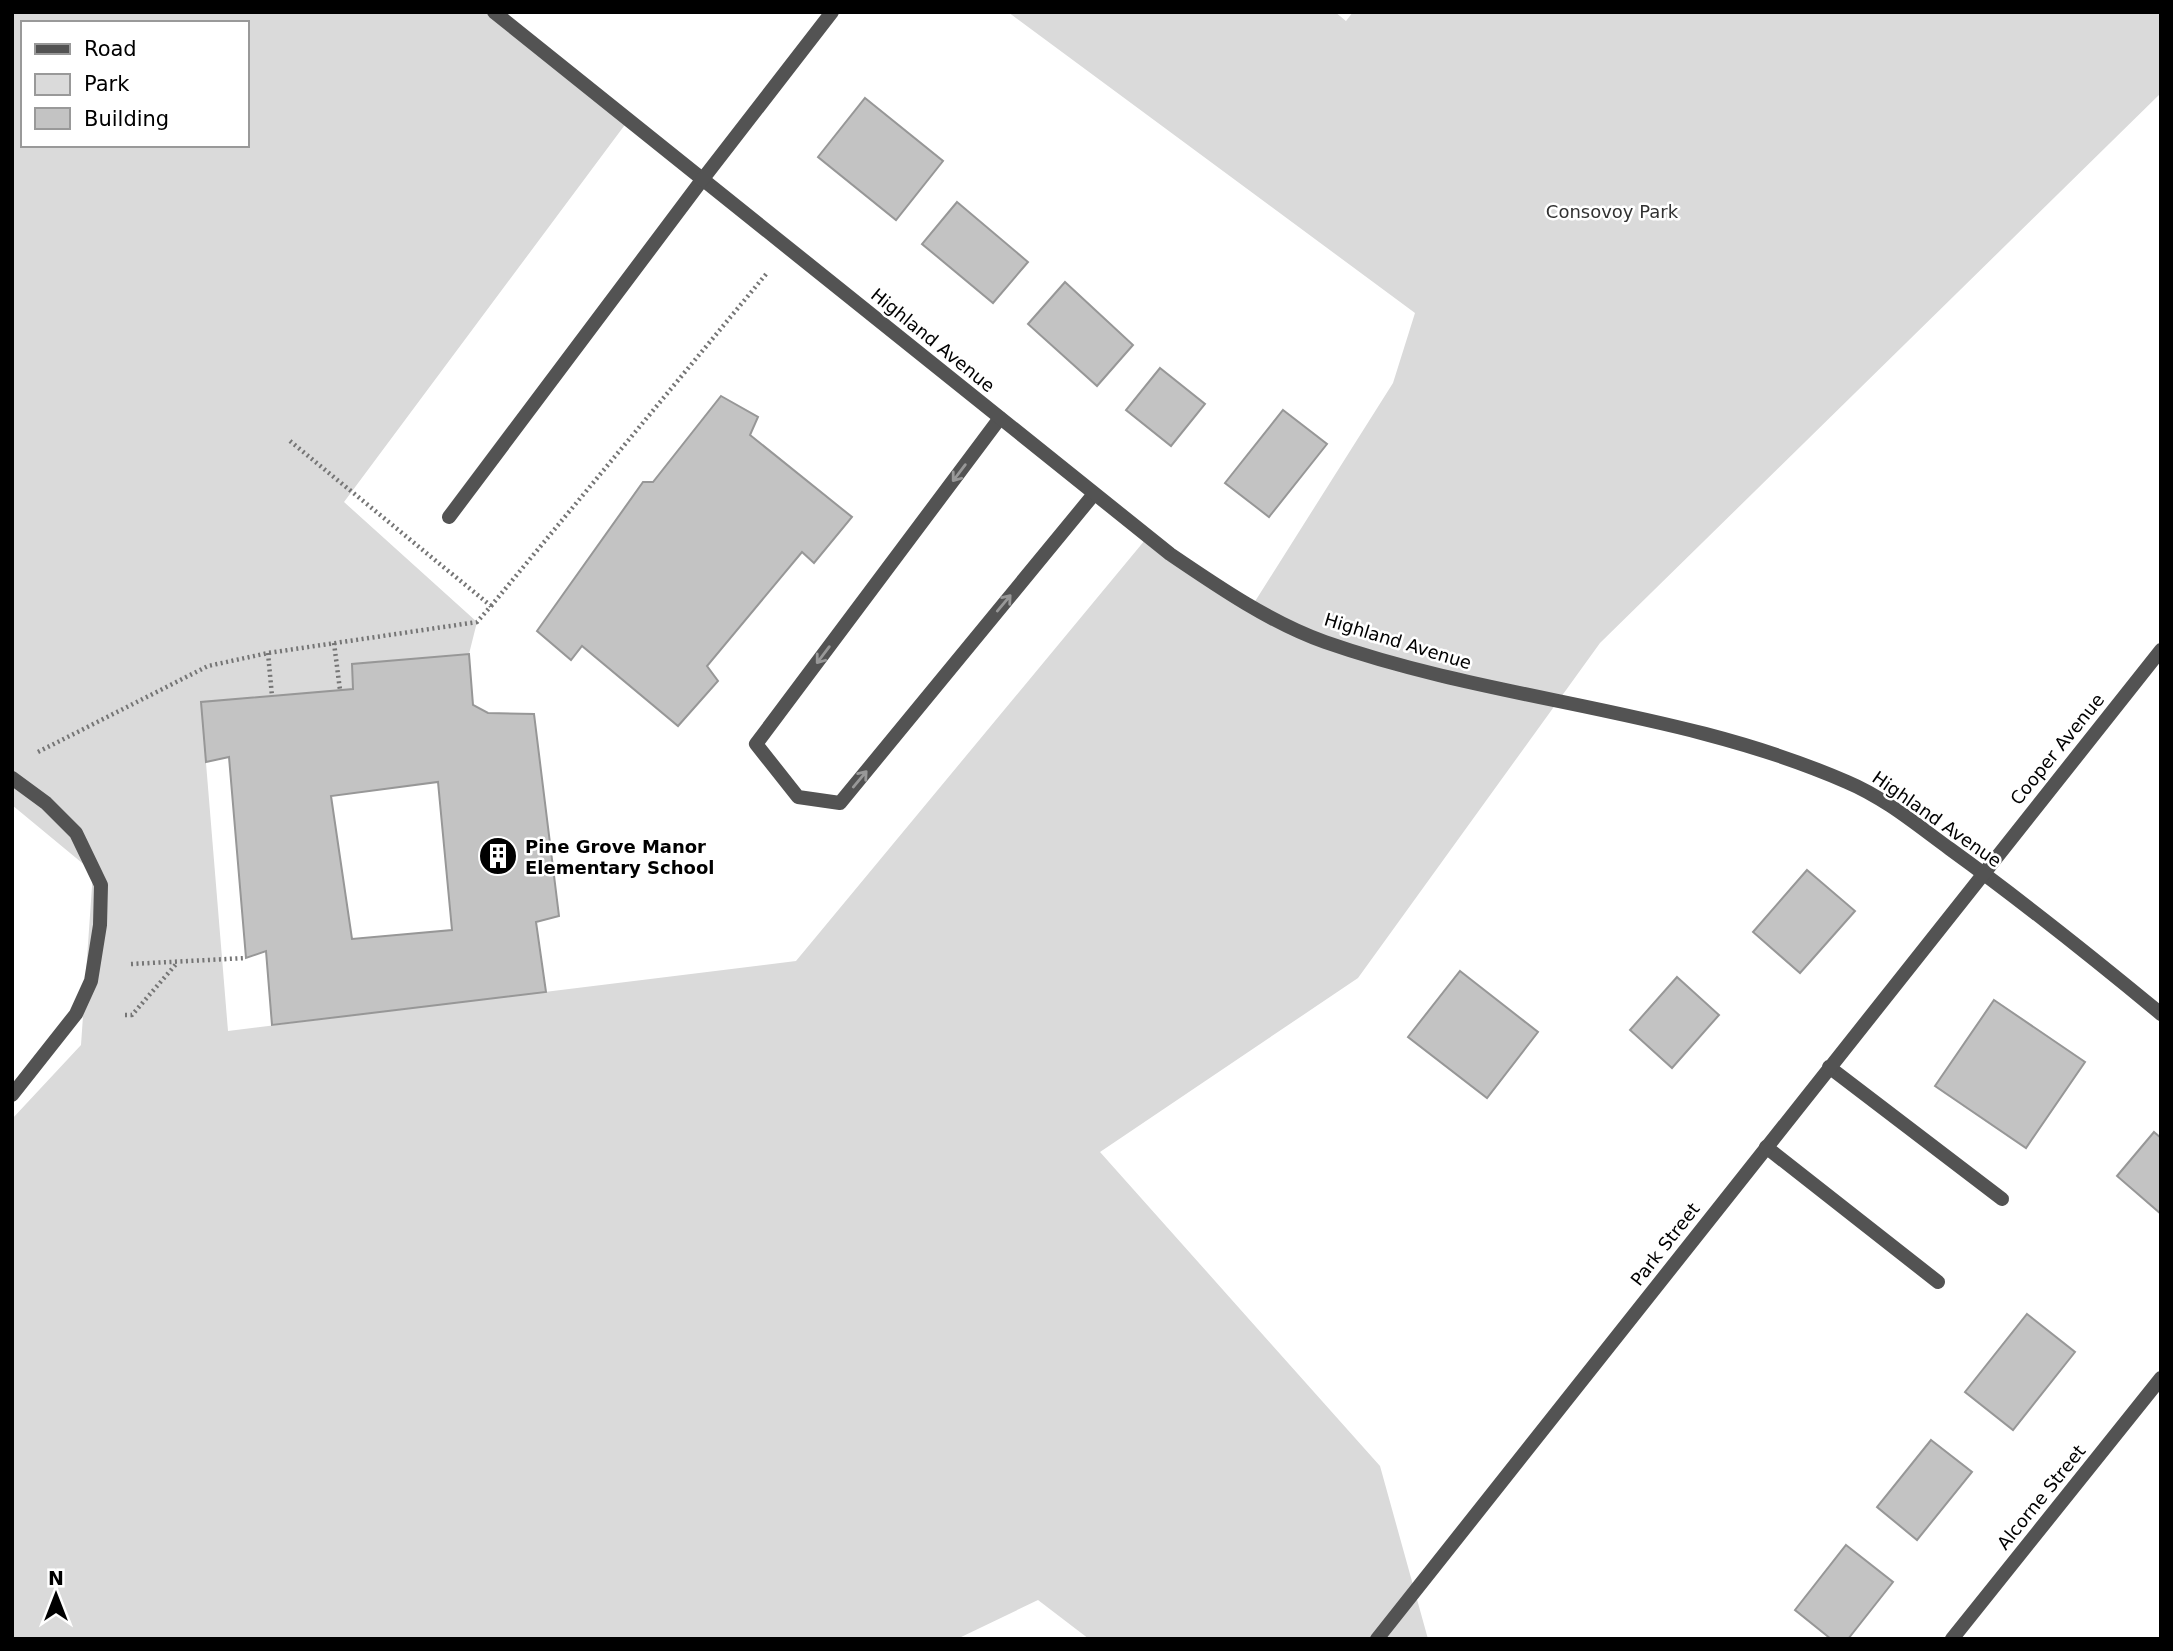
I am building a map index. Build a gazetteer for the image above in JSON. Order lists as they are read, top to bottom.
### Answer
{
  "streets": {
    "street": [
      "Highland Avenue",
      "Cooper Avenue",
      "Park Street",
      "Alcorne Street"
    ]
  },
  "crossings": [
    ["Highland Avenue", "Cooper Avenue"],
    ["Highland Avenue", "Park Street"],
    ["Cooper Avenue", "Park Street"]
  ],
  "parks": ["Consovoy Park"],
  "places": {
    "building": ["Pine Grove Manor Elementary School"]
  },
  "legend": ["Road", "Park", "Building"],
  "north": "top"
}
